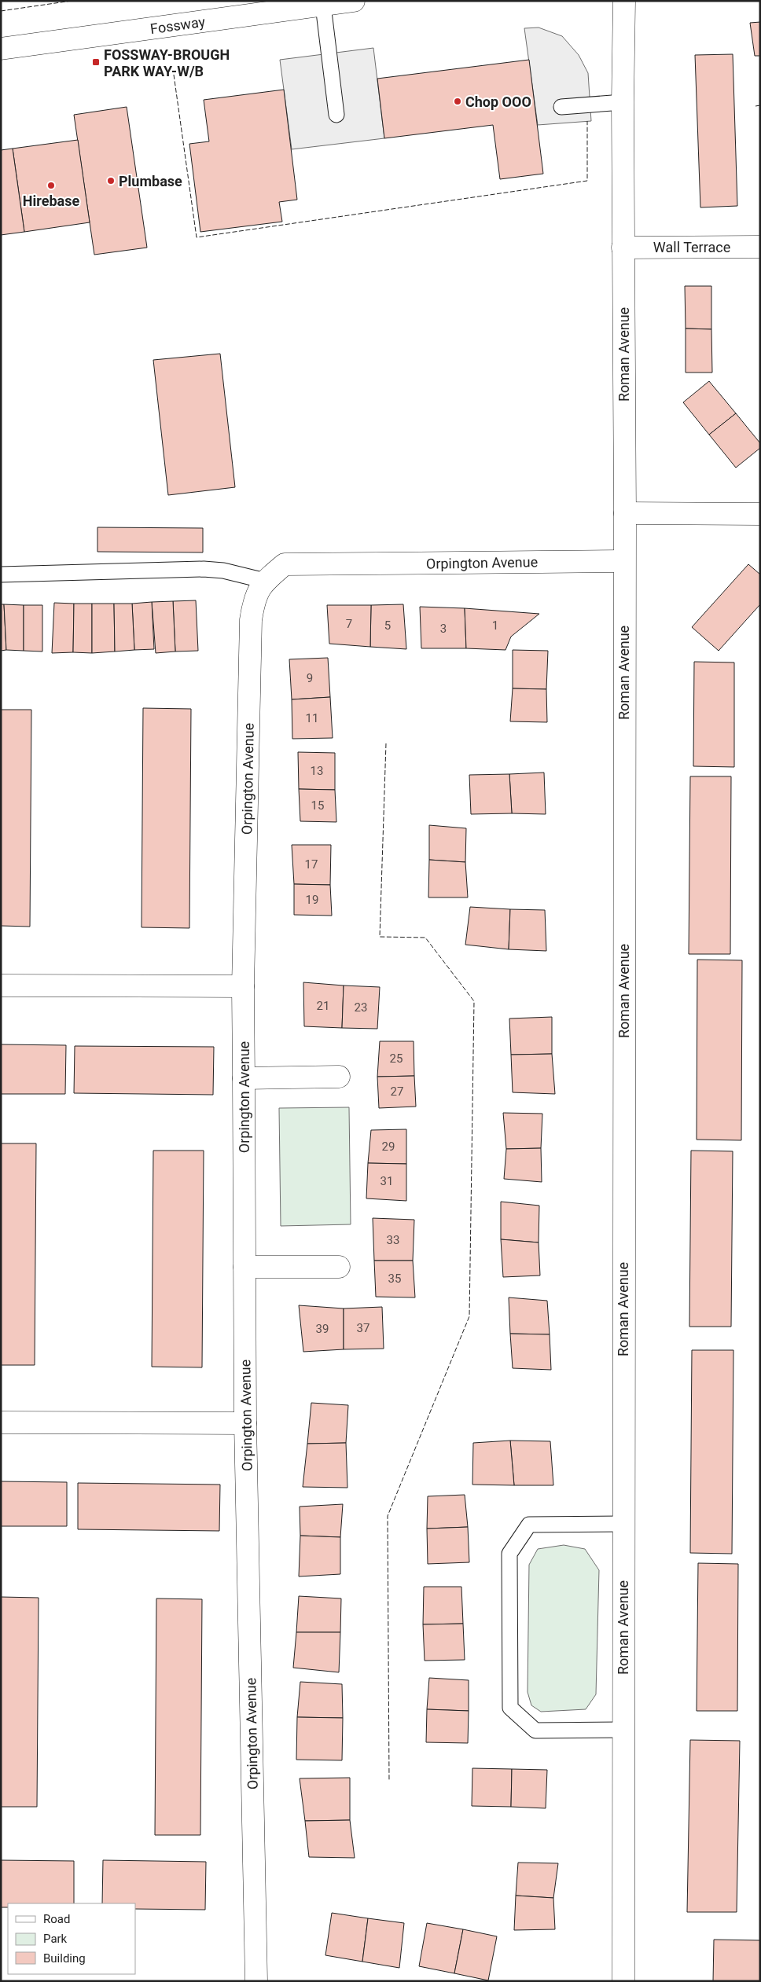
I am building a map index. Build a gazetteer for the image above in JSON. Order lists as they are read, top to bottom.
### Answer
{
  "streets": {
    "street": [
      "Fossway",
      "Wall Terrace",
      "Roman Avenue",
      "Orpington Avenue"
    ]
  },
  "crossings": [
    ["Wall Terrace", "Roman Avenue"],
    ["Roman Avenue", "Orpington Avenue"]
  ],
  "places": {
    "transit": ["FOSSWAY-BROUGH PARK WAY-W/B"],
    "other": ["Chop OOO", "Plumbase", "Hirebase"]
  },
  "house_numbers": [
    "7",
    "5",
    "1",
    "3",
    "9",
    "11",
    "13",
    "15",
    "17",
    "19",
    "21",
    "23",
    "25",
    "27",
    "29",
    "31",
    "33",
    "35",
    "37",
    "39"
  ],
  "legend": ["Road", "Park", "Building"]
}
